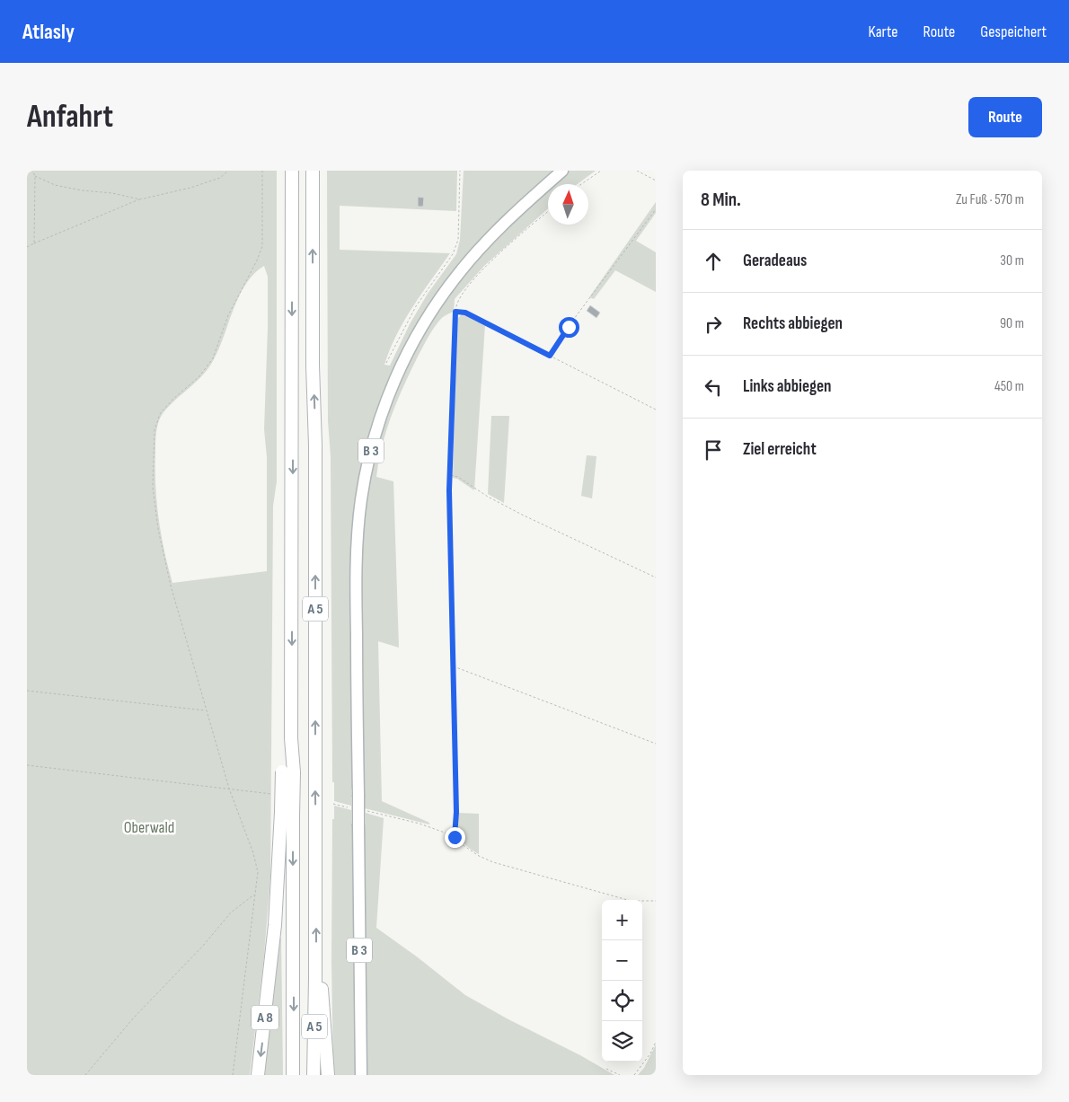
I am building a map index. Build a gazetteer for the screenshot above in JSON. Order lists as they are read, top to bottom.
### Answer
{
  "streets": {
    "highway": ["A 5", "A 8"],
    "main road": ["B 3"]
  },
  "crossings": [
    ["A 5", "A 8"]
  ],
  "parks": ["Oberwald"],
  "north": "top",
  "page": {
    "header": "Atlasly",
    "nav": ["Karte", "Route", "Gespeichert"],
    "buttons": "Route",
    "title": "Anfahrt",
    "heading": ["8 Min.", "Zu Fuß · 570 m"],
    "list": [
      ["Geradeaus", "30 m"],
      ["Rechts abbiegen", "90 m"],
      ["Links abbiegen", "450 m"],
      "Ziel erreicht"
    ],
    "map_buttons": ["+", "−"]
  }
}
